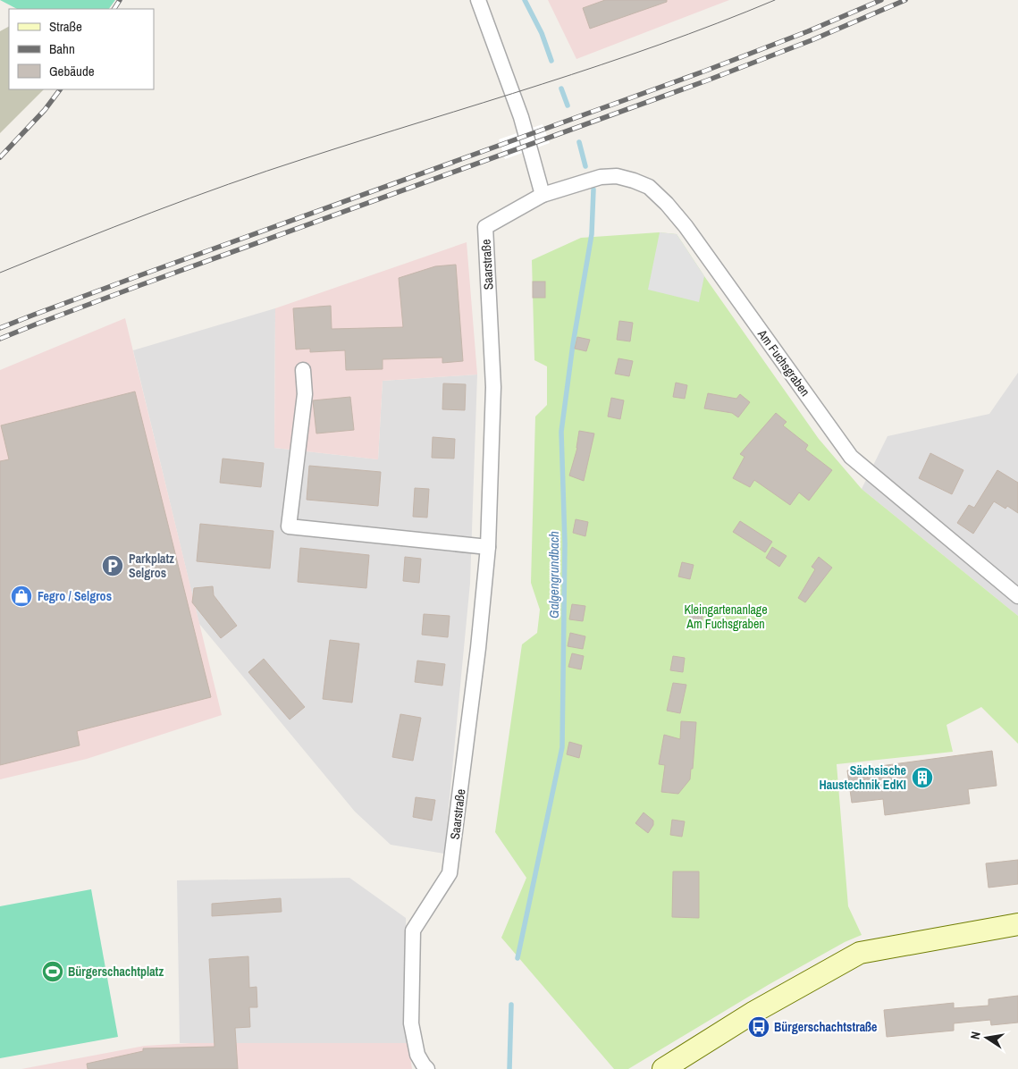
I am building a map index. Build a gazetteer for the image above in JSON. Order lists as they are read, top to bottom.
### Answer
{
  "streets": {
    "street": ["Saarstraße", "Am Fuchsgraben"]
  },
  "crossings": [
    ["Saarstraße", "Am Fuchsgraben"]
  ],
  "water": ["Galgengrundbach"],
  "parks": ["Kleingartenanlage Am Fuchsgraben"],
  "places": {
    "parking": ["Parkplatz Selgros"],
    "shop": ["Fegro / Selgros"],
    "building": ["Sächsische Haustechnik EdKI"],
    "sports": ["Bürgerschachtplatz"],
    "bus stop": ["Bürgerschachtstraße"]
  },
  "legend": ["Straße", "Bahn", "Gebäude"],
  "north": "left"
}
